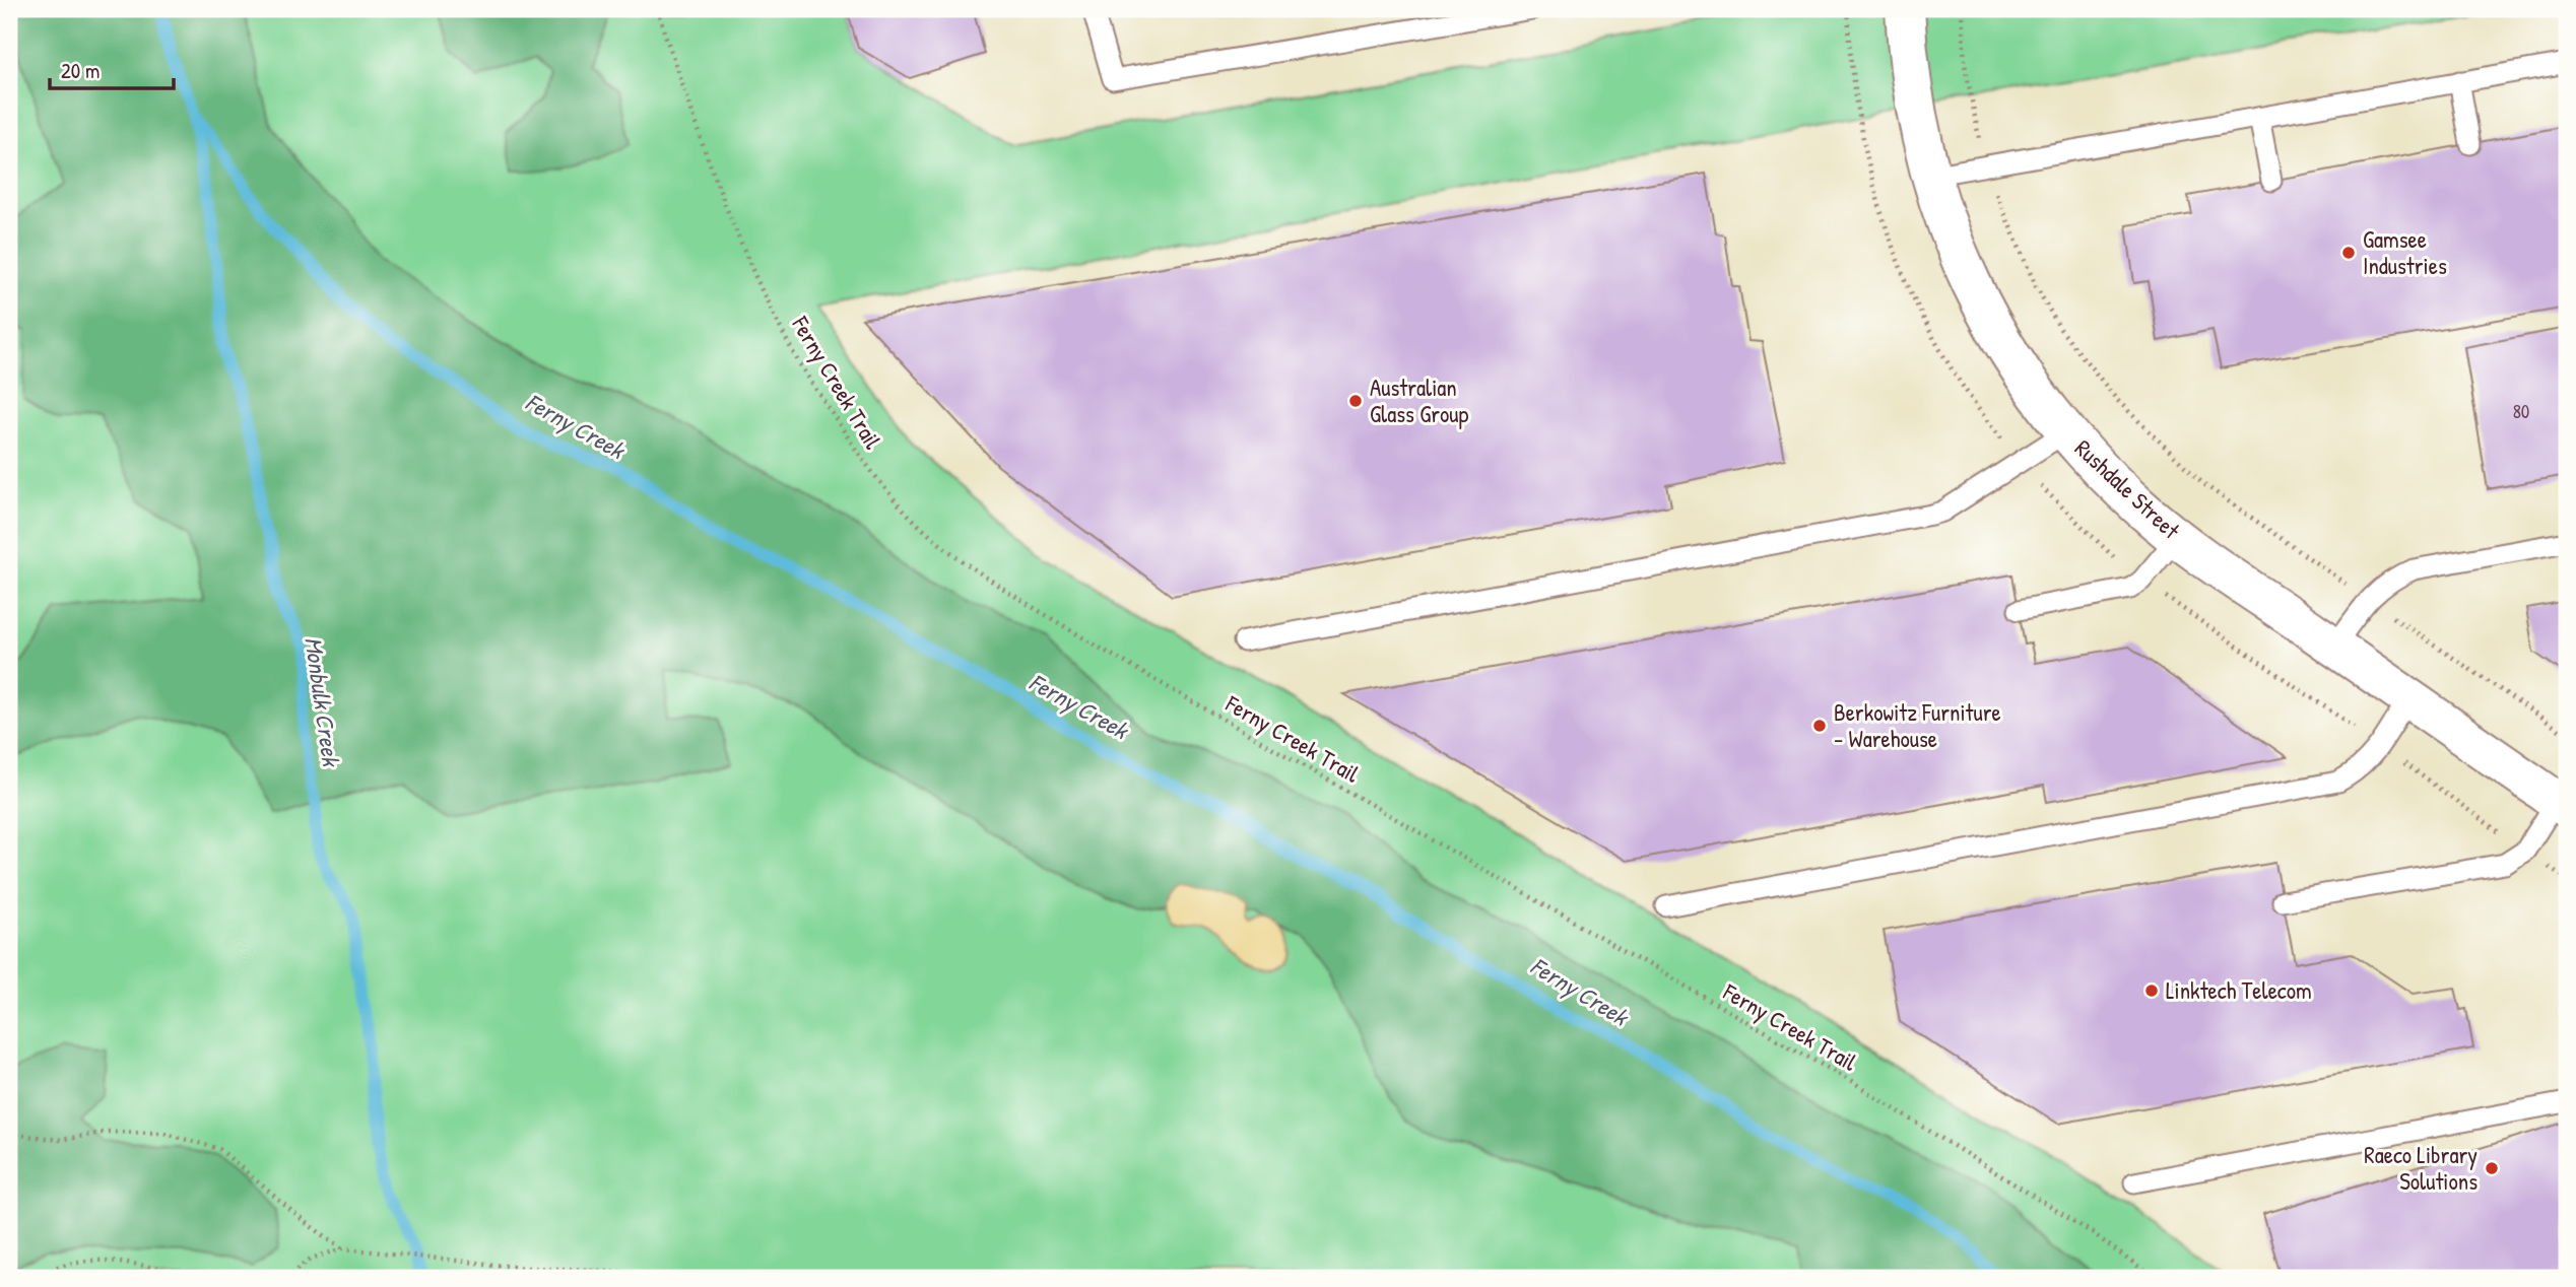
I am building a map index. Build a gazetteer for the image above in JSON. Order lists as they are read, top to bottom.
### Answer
{
  "streets": {
    "street": ["Rushdale Street"],
    "path": ["Ferny Creek Trail"]
  },
  "water": ["Ferny Creek", "Monbulk Creek"],
  "places": [
    "Gamsee Industries",
    "Australian Glass Group",
    "Berkowitz Furniture - Warehouse",
    "Linktech Telecom",
    "Raeco Library Solutions"
  ],
  "house_numbers": ["80"],
  "scale_bar": "20 m"
}
